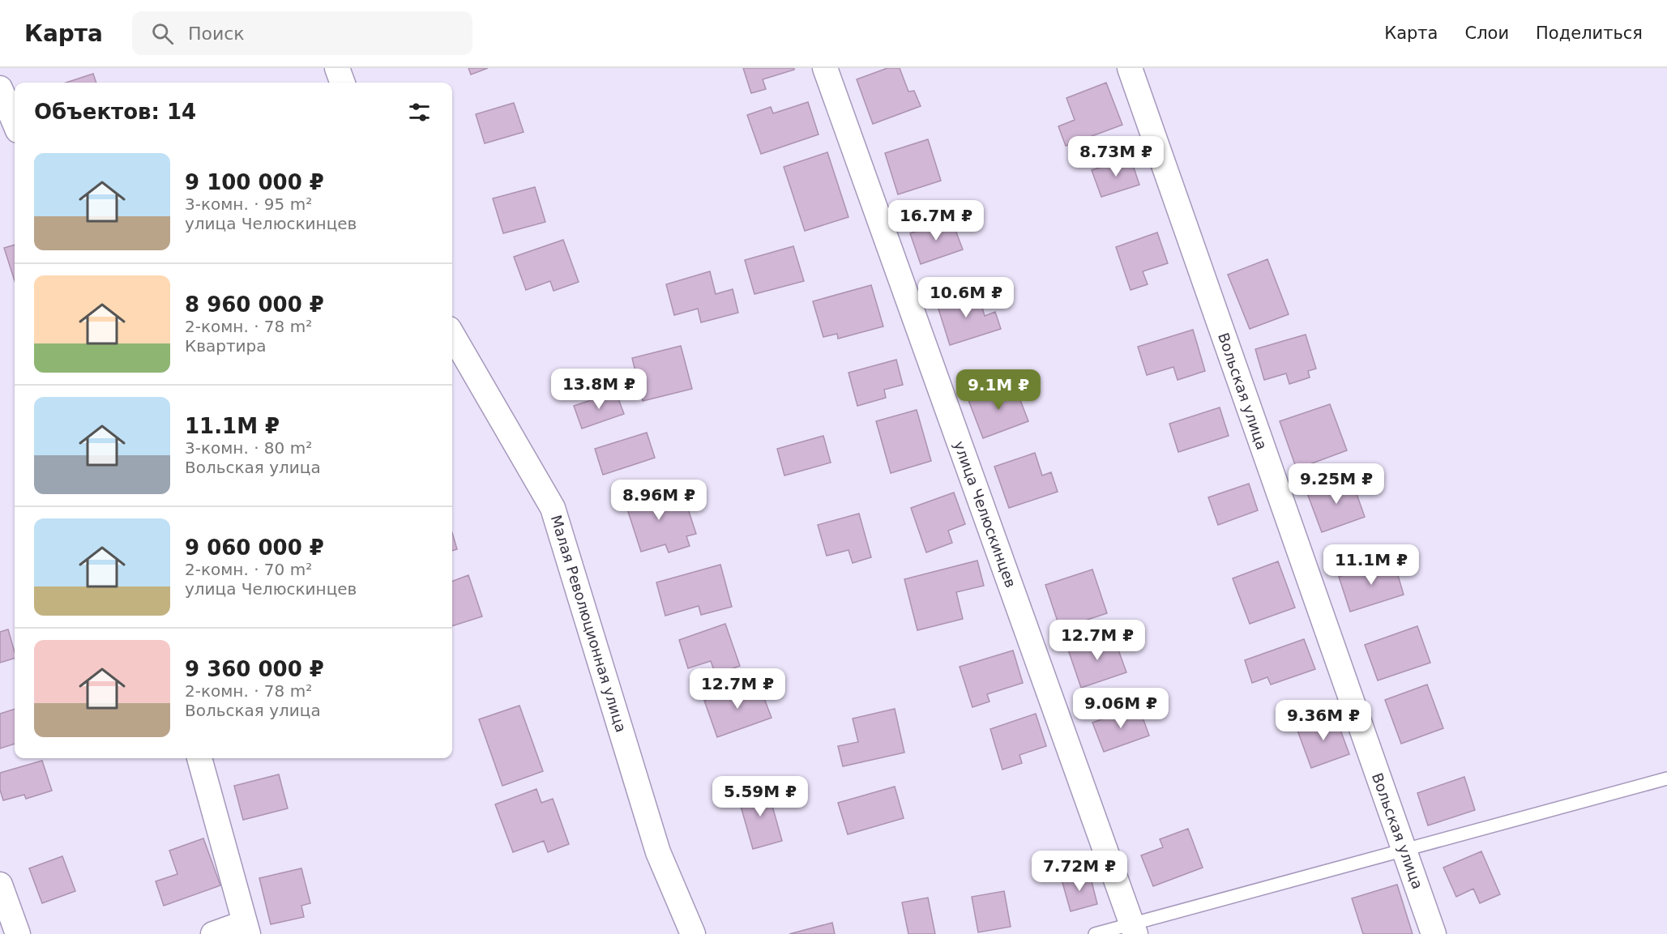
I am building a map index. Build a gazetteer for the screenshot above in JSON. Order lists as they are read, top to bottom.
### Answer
{
  "streets": {
    "street": ["Вольская улица", "улица Челюскинцев", "Малая Революционная улица"]
  },
  "page": {
    "header": "Карта",
    "search": "Поиск",
    "nav": ["Карта", "Слои", "Поделиться"],
    "heading": "Объектов: 14",
    "price": [
      "8.73M ₽",
      "16.7M ₽",
      "10.6M ₽",
      "13.8M ₽",
      "9.1M ₽",
      "9.25M ₽",
      "8.96M ₽",
      "11.1M ₽",
      "12.7M ₽",
      "12.7M ₽",
      "9.06M ₽",
      "9.36M ₽",
      "5.59M ₽",
      "7.72M ₽"
    ],
    "list": [
      {
        "name": "9 100 000 ₽",
        "note": "3-комн. · 95 m² · улица Челюскинцев"
      },
      {
        "name": "8 960 000 ₽",
        "note": "2-комн. · 78 m² · Квартира"
      },
      {
        "name": "11.1M ₽",
        "note": "3-комн. · 80 m² · Вольская улица"
      },
      {
        "name": "9 060 000 ₽",
        "note": "2-комн. · 70 m² · улица Челюскинцев"
      },
      {
        "name": "9 360 000 ₽",
        "note": "2-комн. · 78 m² · Вольская улица"
      }
    ]
  }
}
